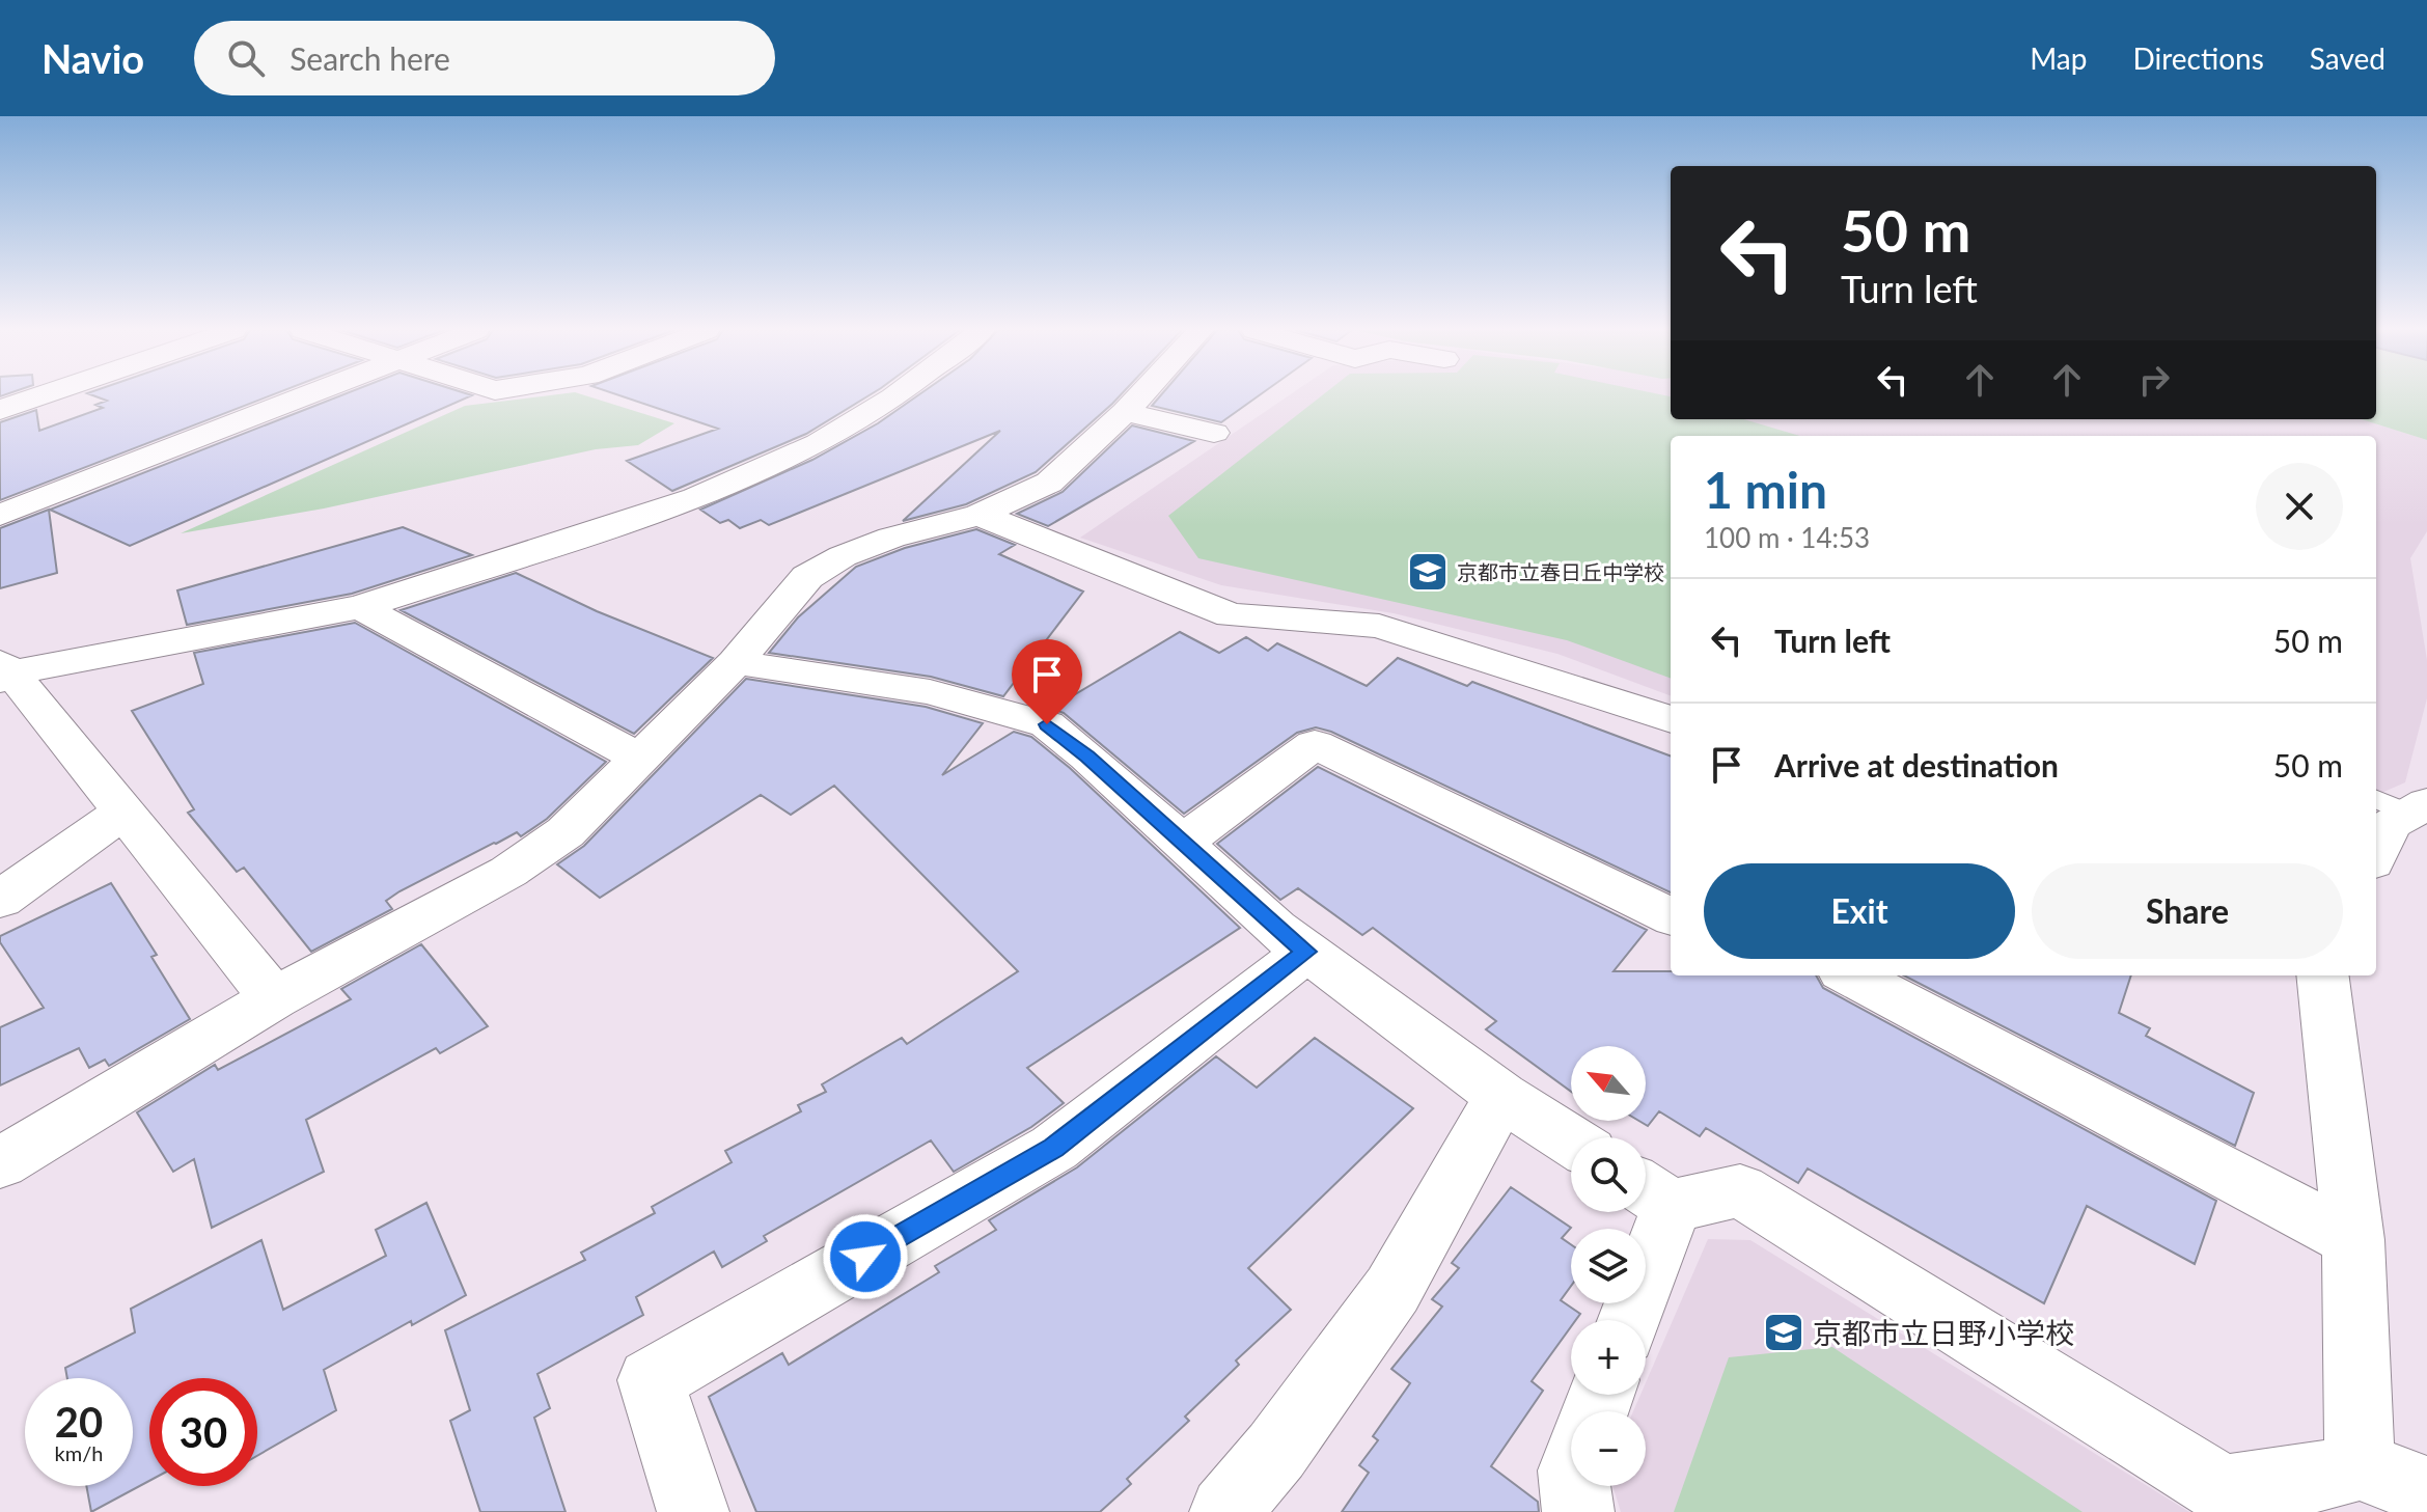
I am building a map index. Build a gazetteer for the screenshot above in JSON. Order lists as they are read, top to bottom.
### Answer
{
  "places": {
    "school or university": ["京都市立春日丘中学校", "京都市立日野小学校"]
  },
  "north": "top left",
  "page": {
    "header": "Navio",
    "search": "Search here",
    "nav": ["Map", "Directions", "Saved"],
    "turn": ["50 m", "Turn left"],
    "heading": ["1 min", "100 m · 14:53"],
    "list": [
      {
        "name": "Turn left",
        "value": "50 m"
      },
      {
        "name": "Arrive at destination",
        "value": "50 m"
      }
    ],
    "buttons": ["Exit", "Share"],
    "map_buttons": ["+", "−"],
    "speed": "20 km/h",
    "limit": "30"
  }
}
